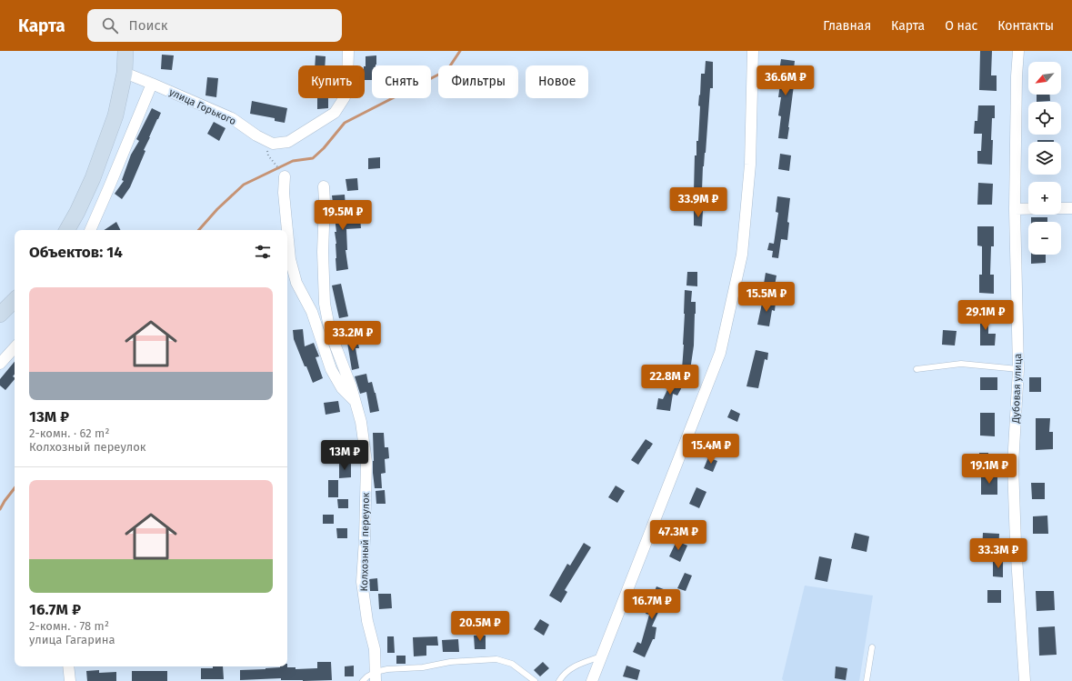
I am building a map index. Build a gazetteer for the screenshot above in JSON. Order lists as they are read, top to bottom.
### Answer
{
  "streets": {
    "street": ["улица Горького", "Дубовая улица", "Колхозный переулок"]
  },
  "north": "bottom left",
  "page": {
    "header": "Карта",
    "search": "Поиск",
    "nav": [
      "Главная",
      "Карта",
      "О нас",
      "Контакты"
    ],
    "map_buttons": ["+", "−"],
    "price": [
      "36.6M ₽",
      "33.9M ₽",
      "19.5M ₽",
      "15.5M ₽",
      "29.1M ₽",
      "33.2M ₽",
      "22.8M ₽",
      "15.4M ₽",
      "13M ₽",
      "19.1M ₽",
      "47.3M ₽",
      "33.3M ₽",
      "16.7M ₽",
      "20.5M ₽"
    ],
    "chip": [
      "Купить",
      "Снять",
      "Фильтры",
      "Новое"
    ],
    "heading": "Объектов: 14",
    "list": [
      {
        "name": "13M ₽",
        "note": "2-комн. · 62 m² · Колхозный переулок"
      },
      {
        "name": "16.7M ₽",
        "note": "2-комн. · 78 m² · улица Гагарина"
      }
    ]
  }
}
